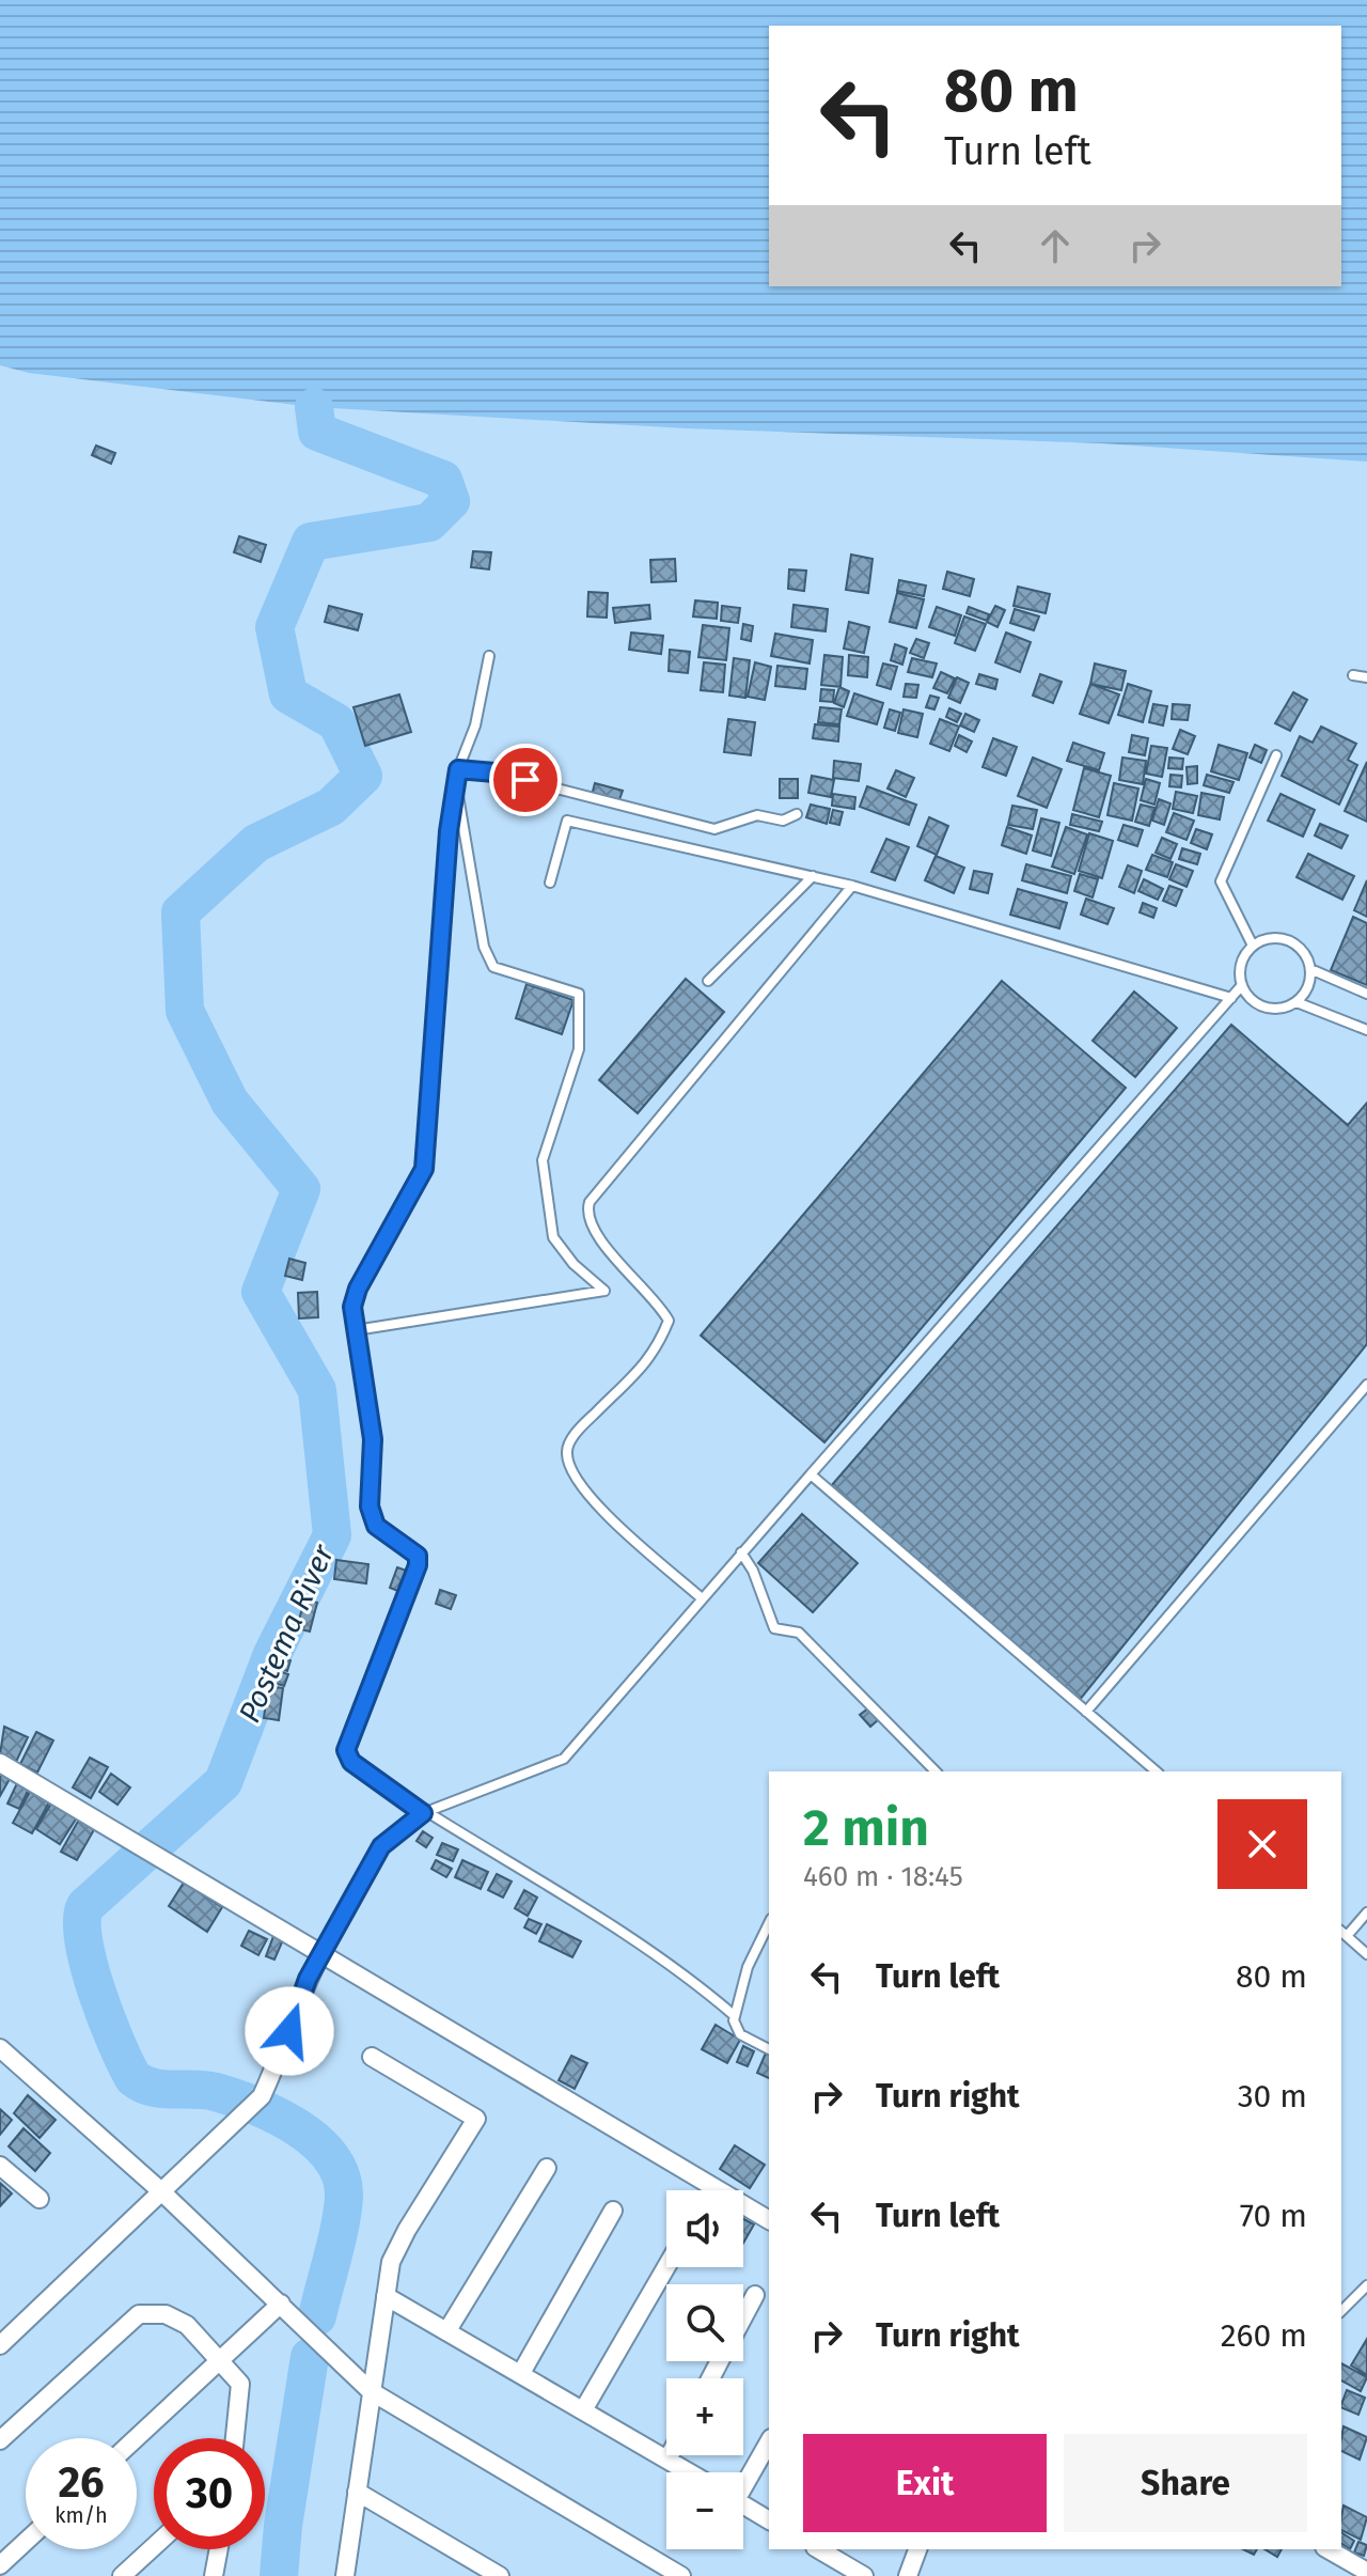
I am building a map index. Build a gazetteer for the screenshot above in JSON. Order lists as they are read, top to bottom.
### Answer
{
  "water": ["Postema River"],
  "page": {
    "turn": ["80 m", "Turn left"],
    "heading": ["2 min", "460 m · 18:45"],
    "list": [
      {
        "name": "Turn left",
        "value": "80 m"
      },
      {
        "name": "Turn right",
        "value": "30 m"
      },
      {
        "name": "Turn left",
        "value": "70 m"
      },
      {
        "name": "Turn right",
        "value": "260 m"
      }
    ],
    "map_buttons": ["+", "−"],
    "buttons": ["Exit", "Share"],
    "speed": "26 km/h",
    "limit": "30"
  }
}
